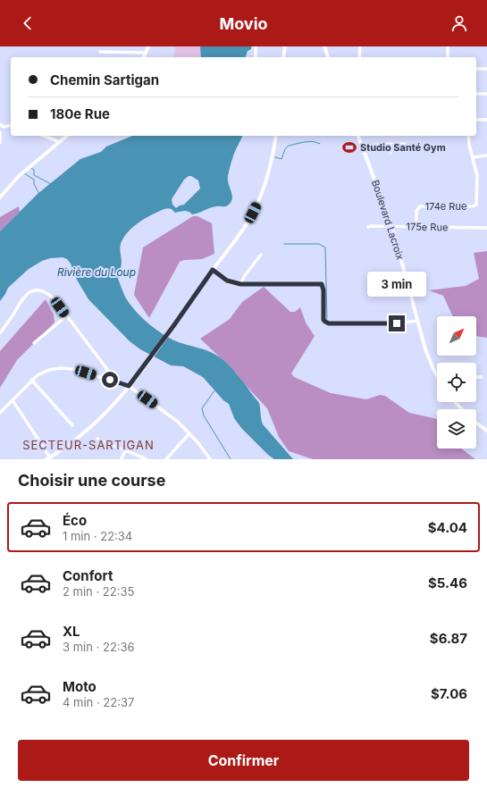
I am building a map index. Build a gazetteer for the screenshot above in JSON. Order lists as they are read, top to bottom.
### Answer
{
  "streets": {
    "main road": ["Boulevard Lacroix"],
    "street": ["174e Rue", "175e Rue"]
  },
  "crossings": [
    ["174e Rue", "175e Rue"],
    ["Boulevard Lacroix", "175e Rue"]
  ],
  "districts": ["SECTEUR-SARTIGAN"],
  "water": ["Rivière du Loup"],
  "places": {
    "sports": ["Studio Santé Gym"]
  },
  "north": "top right",
  "page": {
    "header": "Movio",
    "banner": ["Chemin Sartigan", "180e Rue"],
    "bubble": "3 min",
    "heading": "Choisir une course",
    "list": [
      {
        "name": "Éco",
        "note": "1 min · 22:34",
        "value": "$4.04"
      },
      {
        "name": "Confort",
        "note": "2 min · 22:35",
        "value": "$5.46"
      },
      {
        "name": "XL",
        "note": "3 min · 22:36",
        "value": "$6.87"
      },
      {
        "name": "Moto",
        "note": "4 min · 22:37",
        "value": "$7.06"
      }
    ],
    "buttons": "Confirmer"
  }
}
